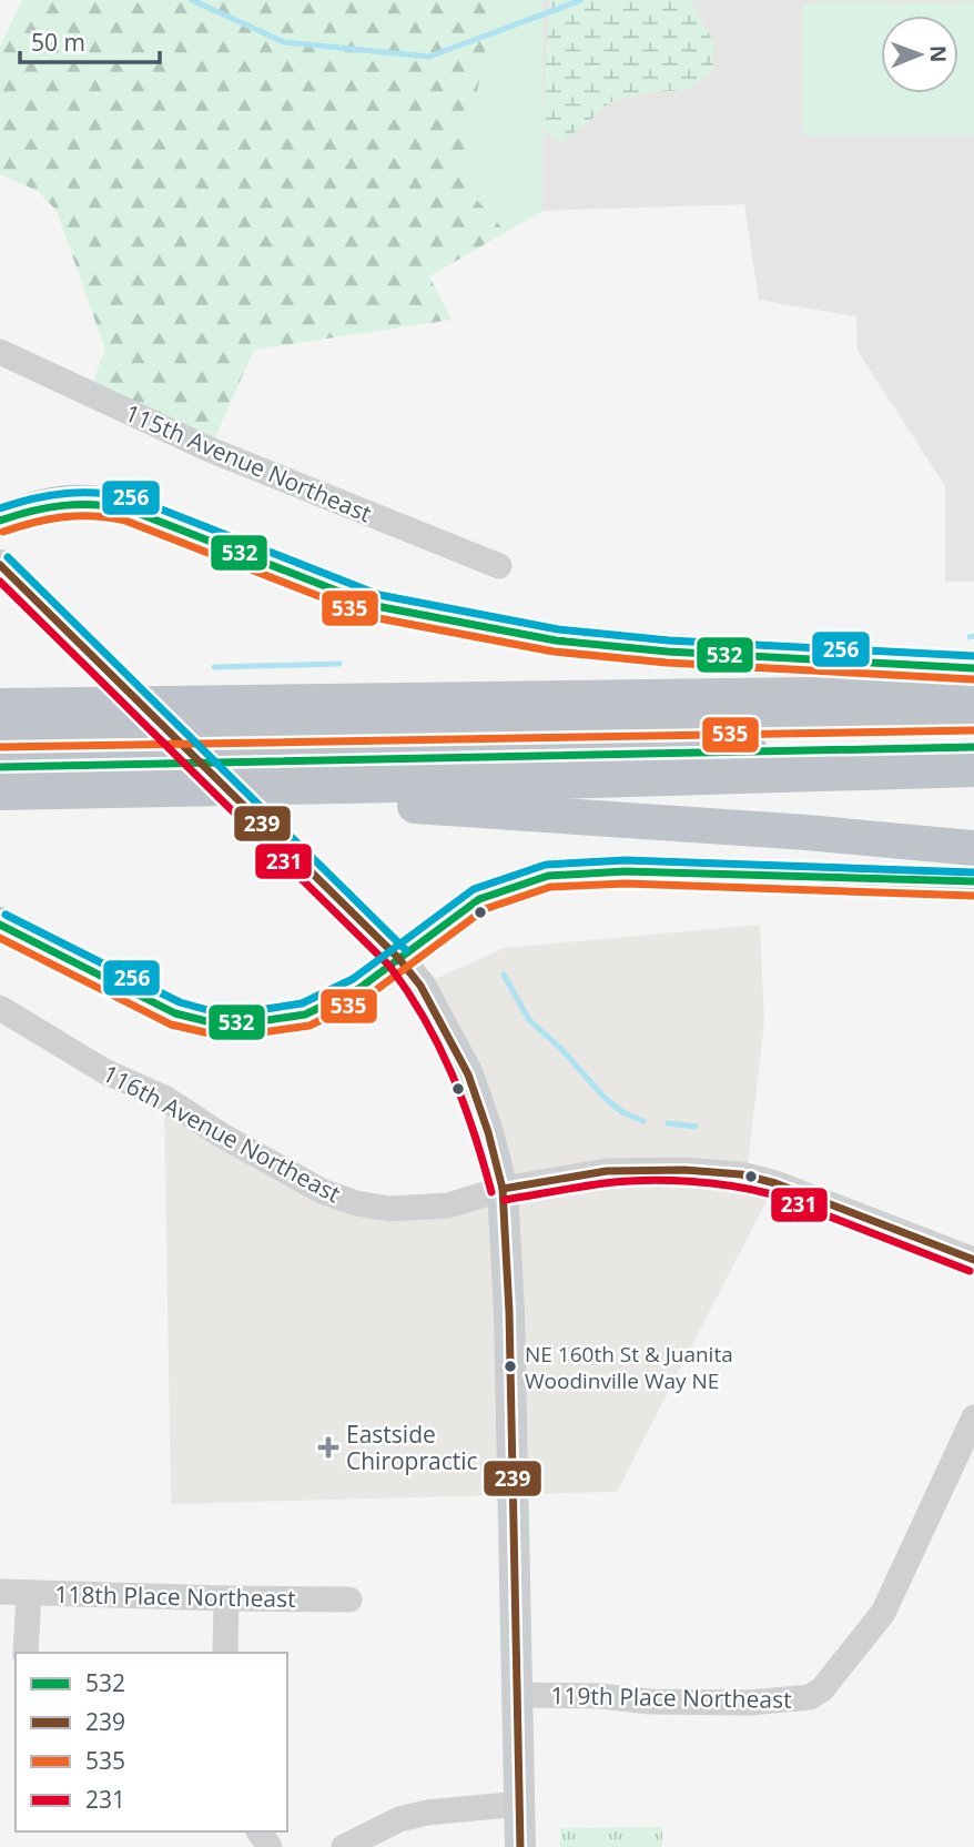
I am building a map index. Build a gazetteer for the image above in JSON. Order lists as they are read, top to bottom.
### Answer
{
  "streets": {
    "street": [
      "115th Avenue Northeast",
      "116th Avenue Northeast",
      "118th Place Northeast",
      "119th Place Northeast"
    ]
  },
  "places": {
    "other": ["NE 160th St & Juanita Woodinville Way NE"],
    "health": ["Eastside Chiropractic"]
  },
  "lines": [
    "transit line 256",
    "transit line 532",
    "transit line 535",
    "transit line 239",
    "transit line 231"
  ],
  "legend": [
    "532",
    "239",
    "535",
    "231"
  ],
  "scale_bar": "50 m",
  "north": "right"
}
